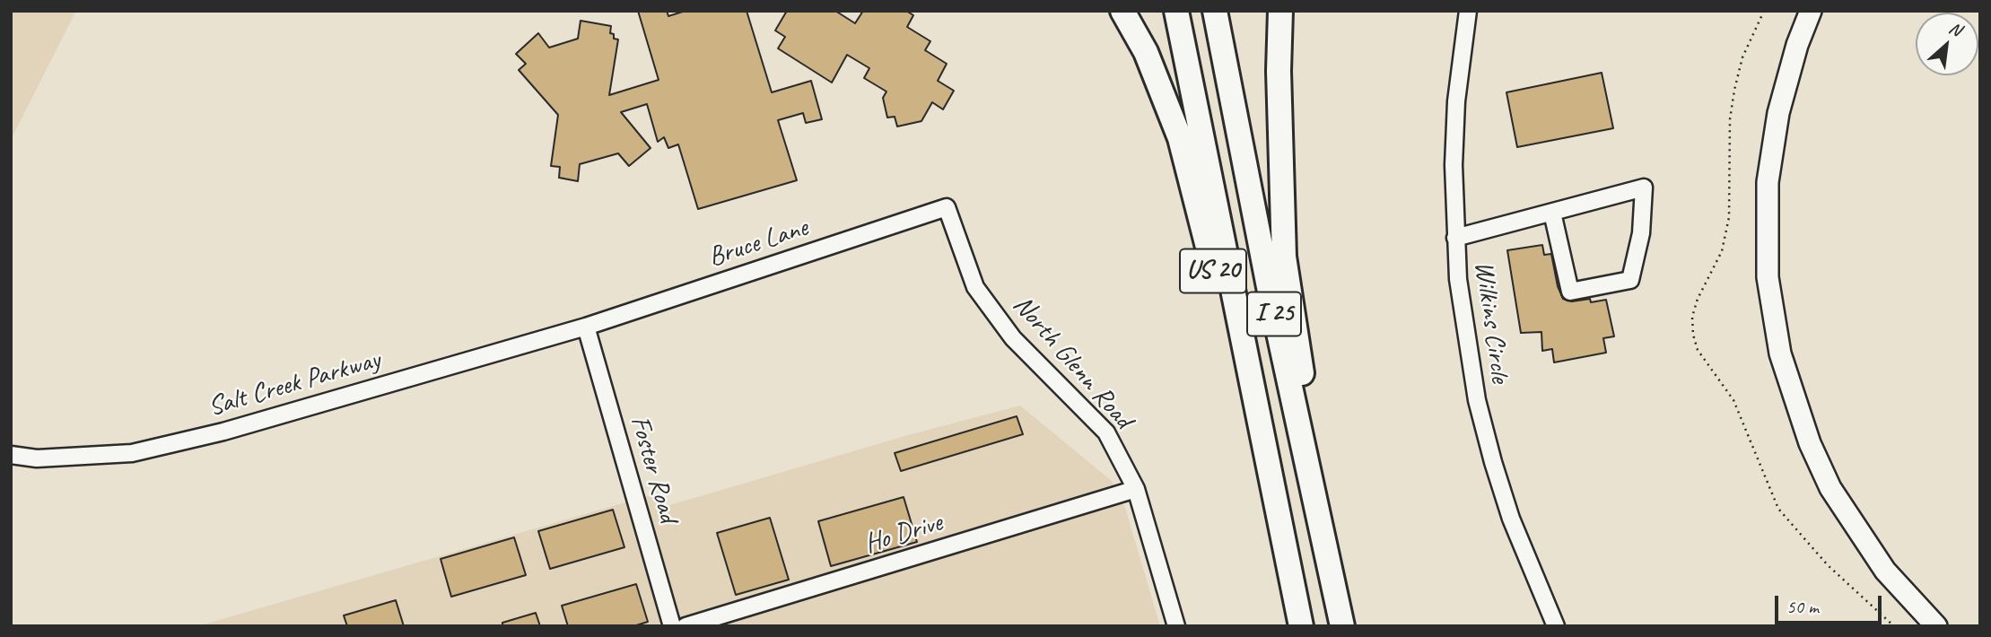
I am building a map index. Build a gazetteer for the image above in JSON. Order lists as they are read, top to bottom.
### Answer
{
  "streets": {
    "highway": ["US 20", "I 25"],
    "street": [
      "Bruce Lane",
      "Wilkins Circle",
      "North Glenn Road",
      "Salt Creek Parkway",
      "Foster Road",
      "Ho Drive"
    ]
  },
  "crossings": [
    ["Bruce Lane", "North Glenn Road"],
    ["Bruce Lane", "Salt Creek Parkway"],
    ["Bruce Lane", "Foster Road"],
    ["US 20", "I 25"],
    ["North Glenn Road", "Ho Drive"],
    ["Salt Creek Parkway", "Foster Road"]
  ],
  "scale_bar": "50 m",
  "north": "top right"
}
